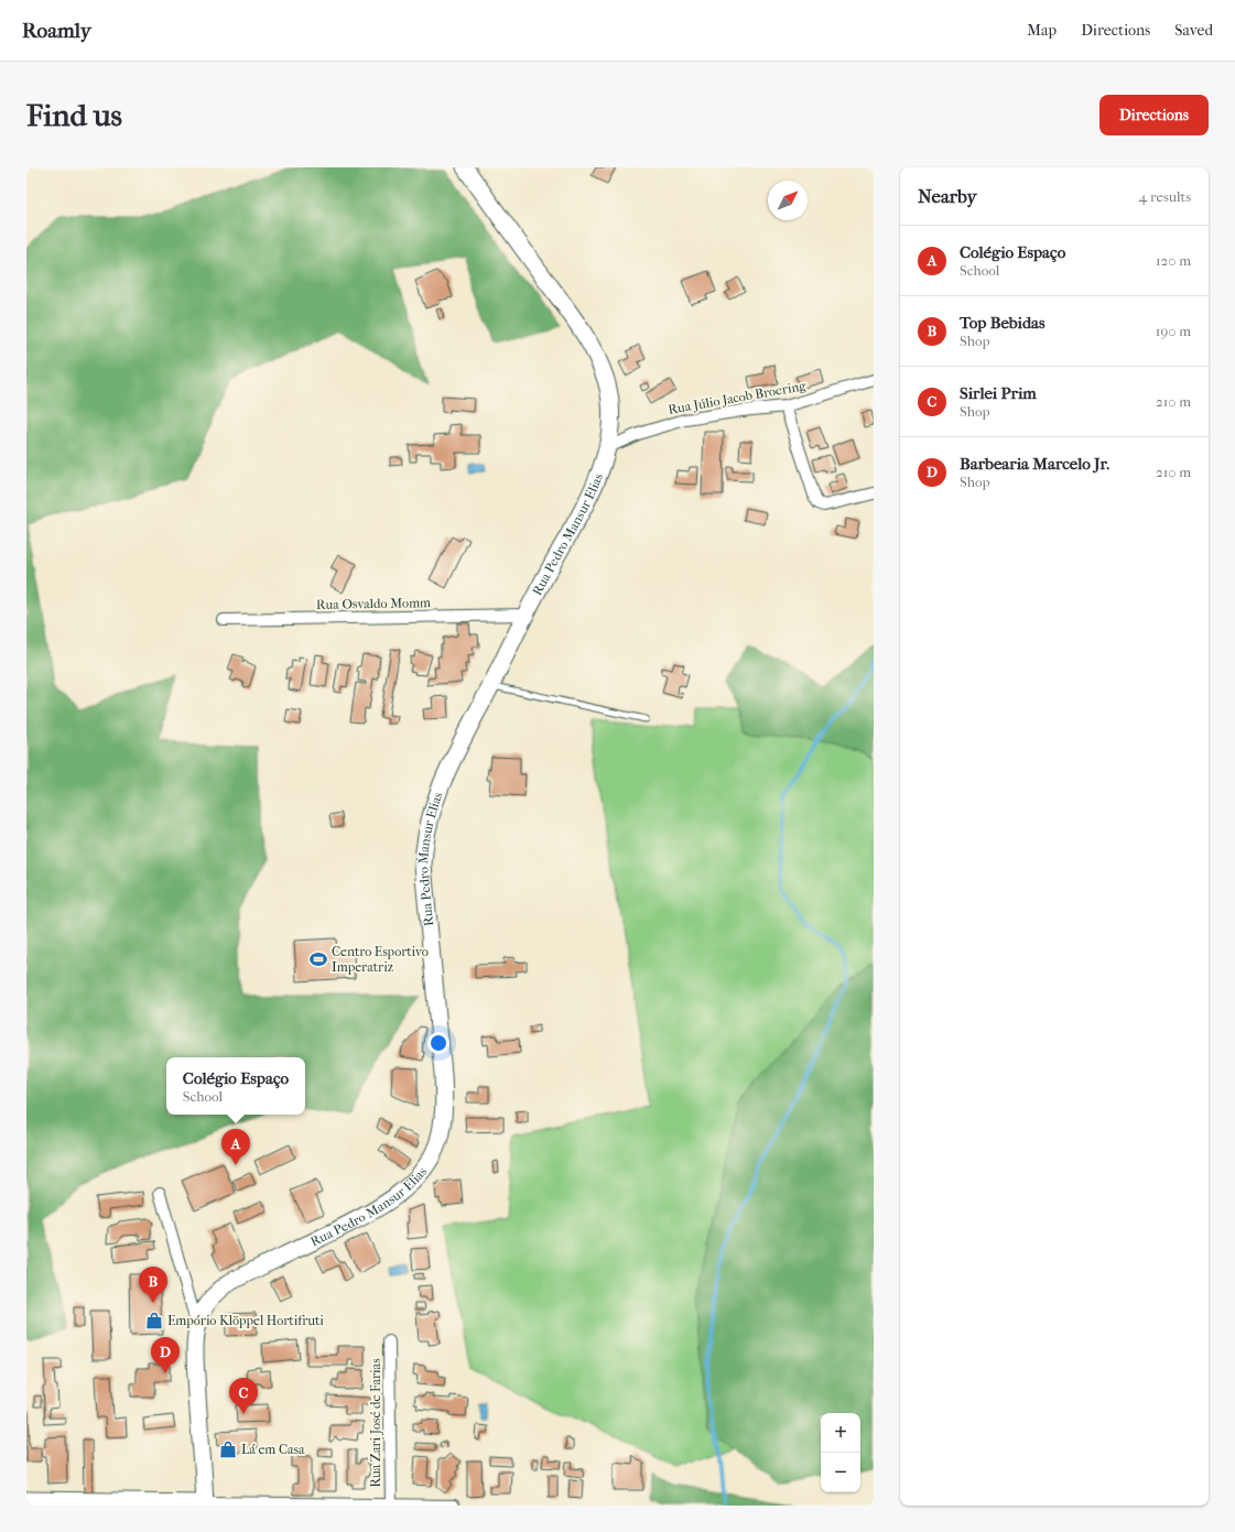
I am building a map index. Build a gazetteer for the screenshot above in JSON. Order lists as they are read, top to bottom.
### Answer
{
  "streets": {
    "main road": ["Rua Pedro Mansur Elias"],
    "street": ["Rua Júlio Jacob Broering", "Rua Osvaldo Momm", "Rua Zari José de Farias"]
  },
  "crossings": [
    ["Rua Júlio Jacob Broering", "Rua Pedro Mansur Elias"],
    ["Rua Pedro Mansur Elias", "Rua Osvaldo Momm"]
  ],
  "places": {
    "sports": ["Centro Esportivo Imperatriz"],
    "shop": ["Empório Klöppel Hortifruti", "Lá em Casa"]
  },
  "north": "top right",
  "page": {
    "header": "Roamly",
    "nav": ["Map", "Directions", "Saved"],
    "buttons": "Directions",
    "title": "Find us",
    "heading": ["Nearby", "4 results"],
    "list": [
      {
        "mark": "A",
        "name": "Colégio Espaço",
        "note": "School",
        "value": "120 m"
      },
      {
        "mark": "B",
        "name": "Top Bebidas",
        "note": "Shop",
        "value": "190 m"
      },
      {
        "mark": "C",
        "name": "Sirlei Prim",
        "note": "Shop",
        "value": "210 m"
      },
      {
        "mark": "D",
        "name": "Barbearia Marcelo Jr.",
        "note": "Shop",
        "value": "210 m"
      }
    ],
    "popup": ["Colégio Espaço", "School"],
    "pins": [
      "A",
      "B",
      "D",
      "C"
    ],
    "map_buttons": ["+", "−"]
  }
}
